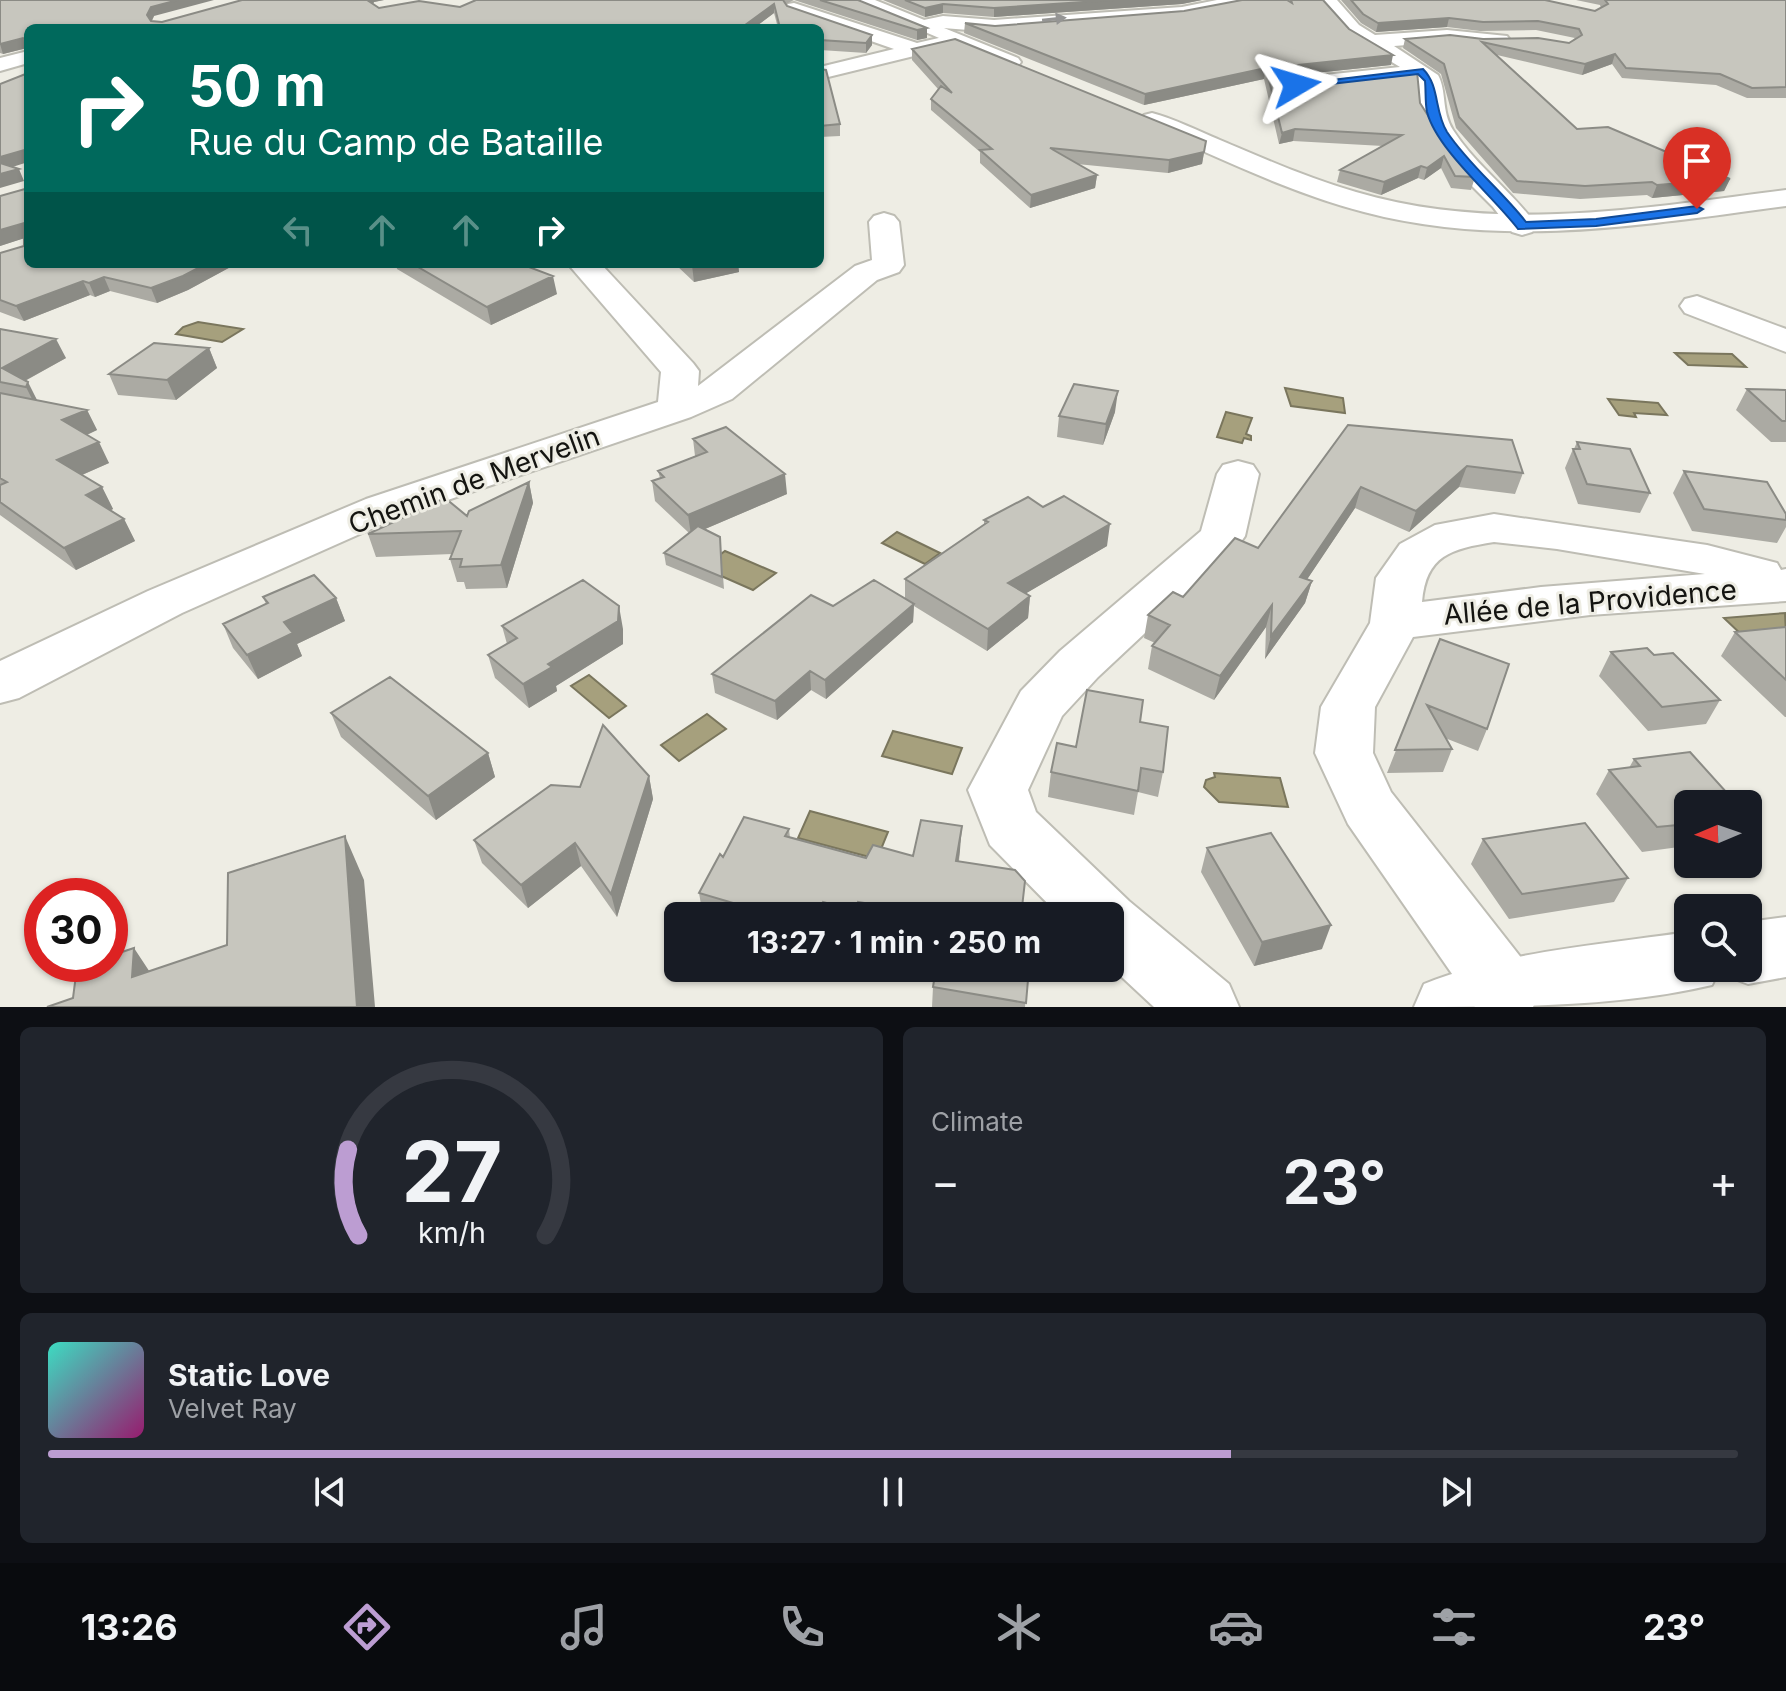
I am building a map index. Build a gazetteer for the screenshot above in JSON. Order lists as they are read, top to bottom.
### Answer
{
  "streets": {
    "street": ["Chemin de Mervelin", "Allée de la Providence"]
  },
  "north": "left",
  "page": {
    "turn": ["50 m", "Rue du Camp de Bataille"],
    "limit": "30",
    "trip": "13:27 · 1 min · 250 m",
    "tile": "Climate",
    "heat": ["−", "23°", "+"],
    "song": ["Static Love", "Velvet Ray"],
    "tabs": ["13:26", "23°"],
    "gauge": ["27", "km/h"]
  }
}
